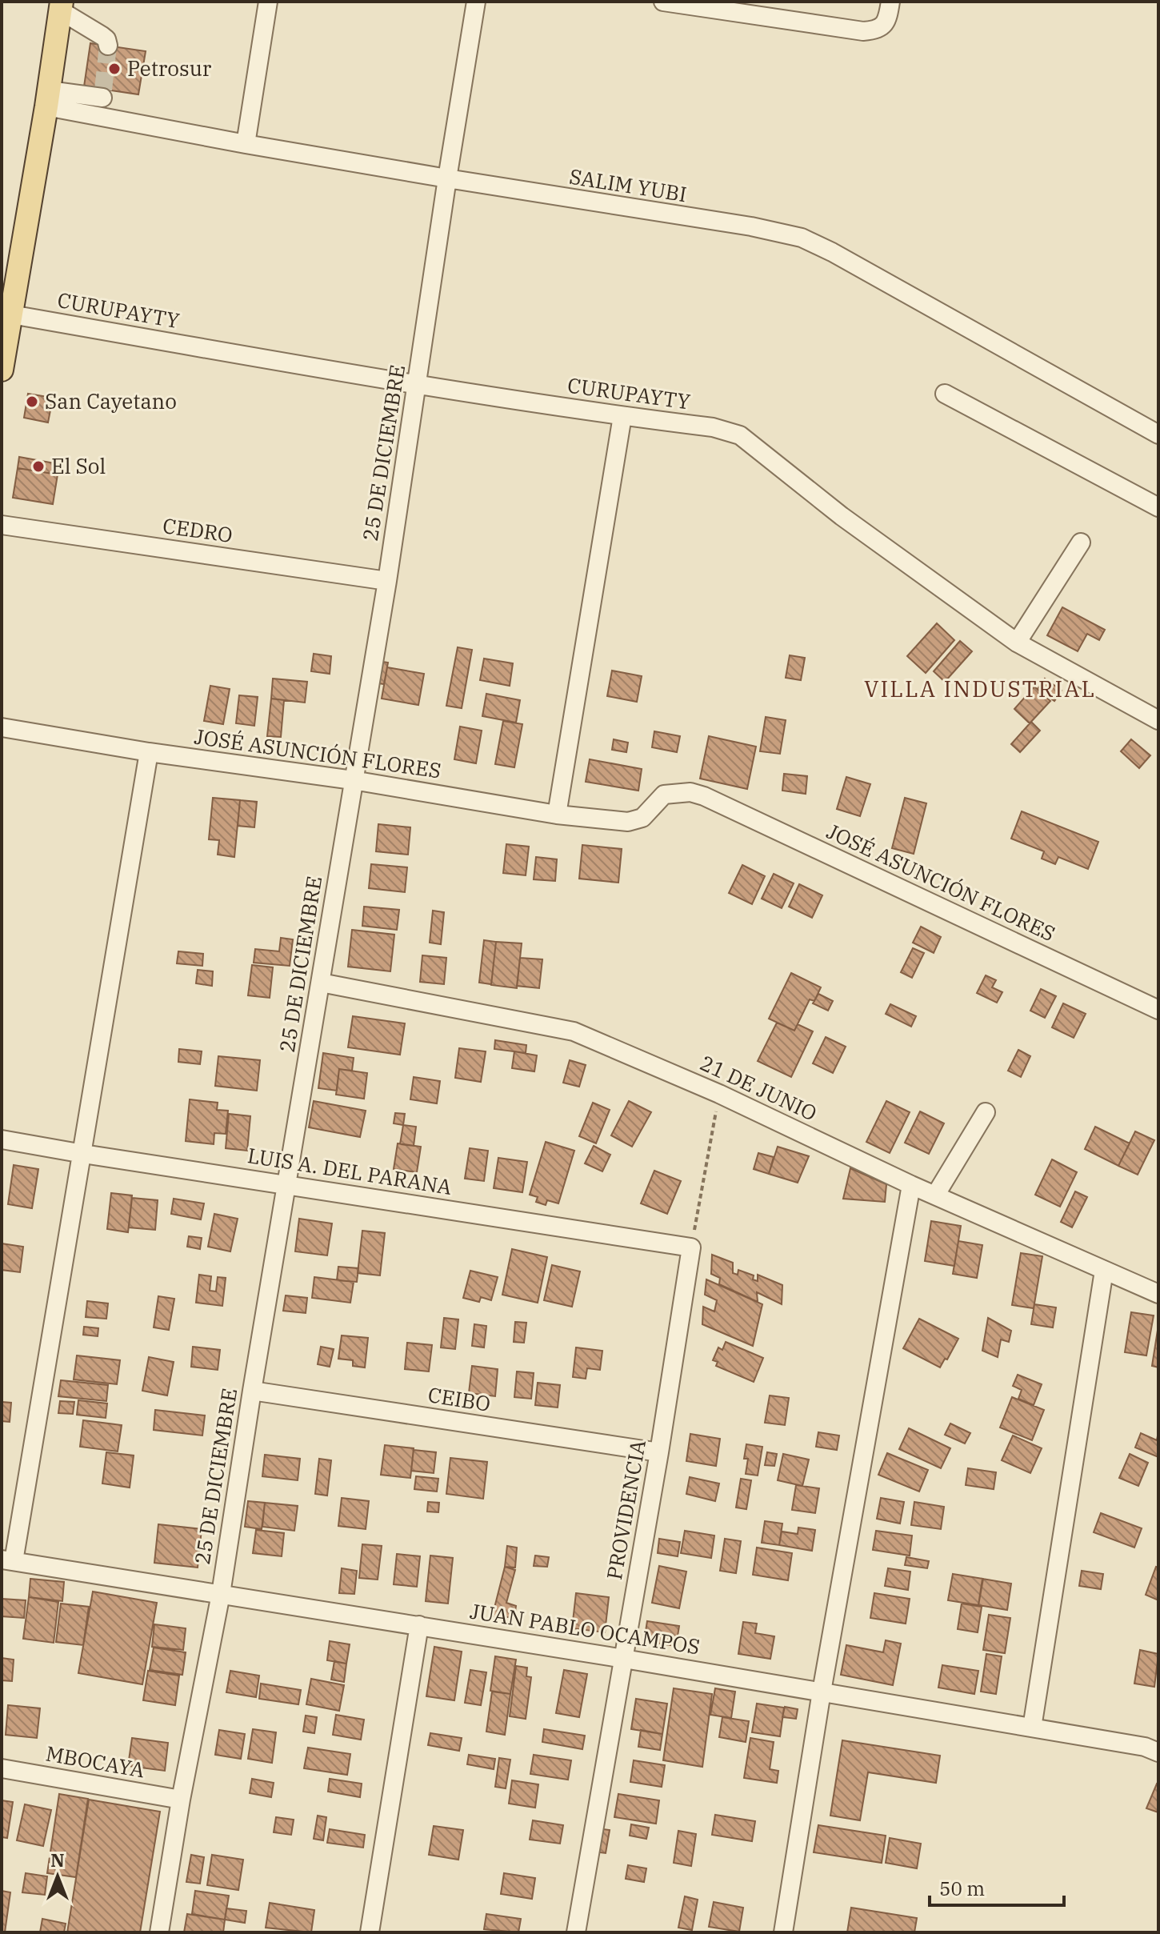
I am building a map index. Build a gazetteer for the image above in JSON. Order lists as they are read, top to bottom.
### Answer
{
  "streets": {
    "street": [
      "SALIM YUBI",
      "CURUPAYTY",
      "25 DE DICIEMBRE",
      "CEDRO",
      "JOSÉ ASUNCIÓN FLORES",
      "21 DE JUNIO",
      "LUIS A. DEL PARANA",
      "CEIBO",
      "PROVIDENCIA",
      "JUAN PABLO OCAMPOS",
      "MBOCAYA"
    ]
  },
  "crossings": [
    ["SALIM YUBI", "25 DE DICIEMBRE"],
    ["CURUPAYTY", "25 DE DICIEMBRE"],
    ["25 DE DICIEMBRE", "CEDRO"],
    ["25 DE DICIEMBRE", "JOSÉ ASUNCIÓN FLORES"],
    ["25 DE DICIEMBRE", "21 DE JUNIO"],
    ["25 DE DICIEMBRE", "LUIS A. DEL PARANA"],
    ["25 DE DICIEMBRE", "CEIBO"],
    ["25 DE DICIEMBRE", "JUAN PABLO OCAMPOS"],
    ["25 DE DICIEMBRE", "MBOCAYA"],
    ["LUIS A. DEL PARANA", "PROVIDENCIA"],
    ["CEIBO", "PROVIDENCIA"],
    ["PROVIDENCIA", "JUAN PABLO OCAMPOS"]
  ],
  "districts": ["VILLA INDUSTRIAL"],
  "places": ["Petrosur", "San Cayetano", "El Sol"],
  "scale_bar": "50 m",
  "north": "top"
}
